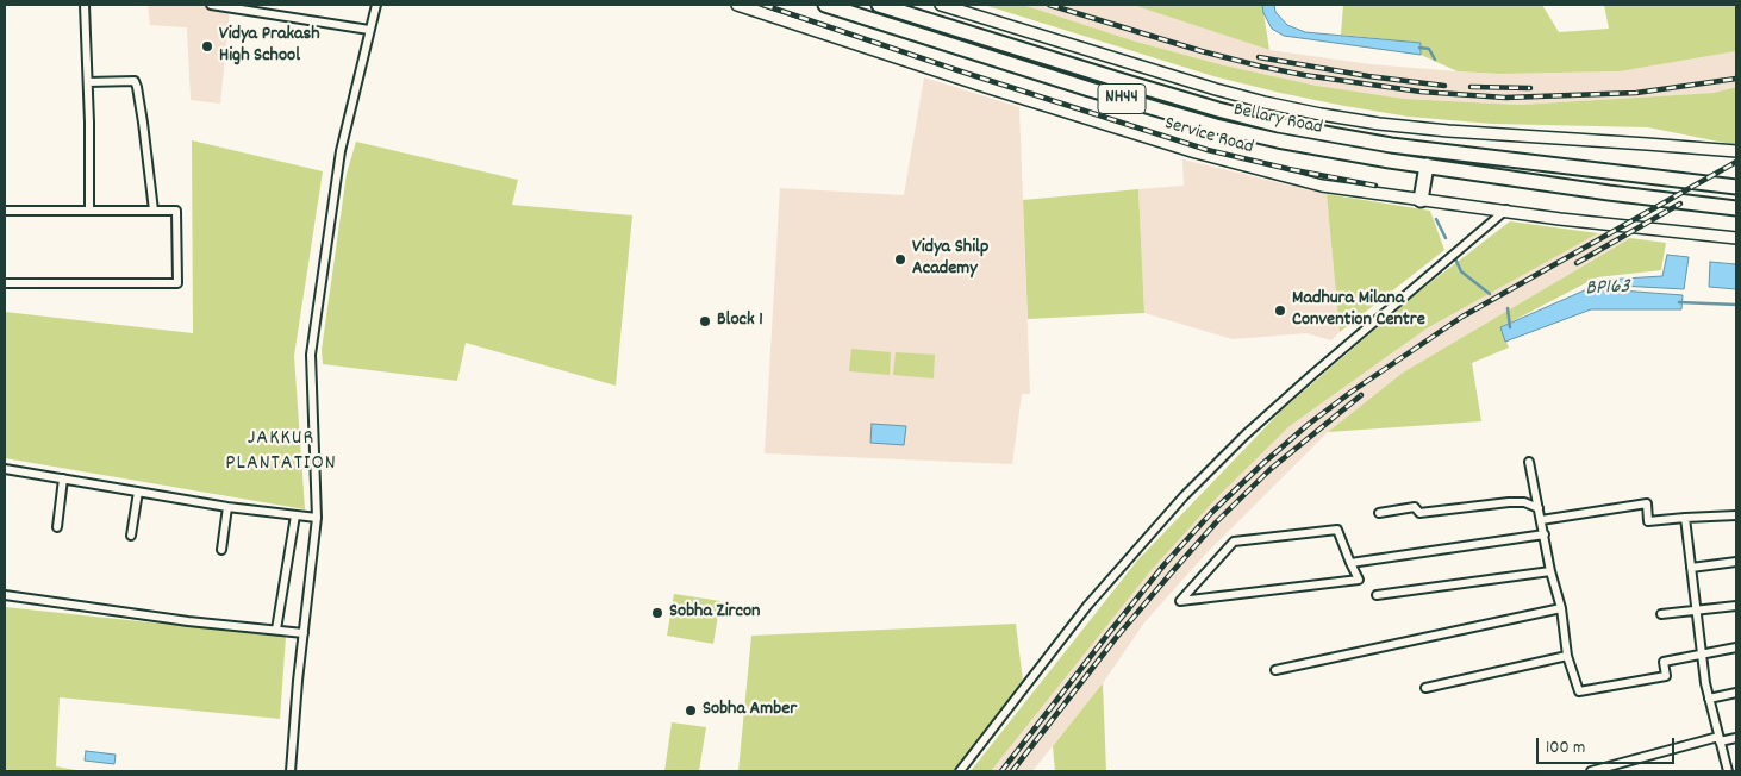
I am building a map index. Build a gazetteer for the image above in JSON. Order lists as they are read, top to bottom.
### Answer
{
  "streets": {
    "highway": ["NH44", "Bellary Road"],
    "main road": ["Service Road"]
  },
  "districts": ["JAKKUR PLANTATION"],
  "water": ["BP163"],
  "places": [
    "Vidya Prakash High School",
    "Vidya Shilp Academy",
    "Madhura Milana Convention Centre",
    "Block 1",
    "Sobha Zircon",
    "Sobha Amber"
  ],
  "scale_bar": "100 m"
}
